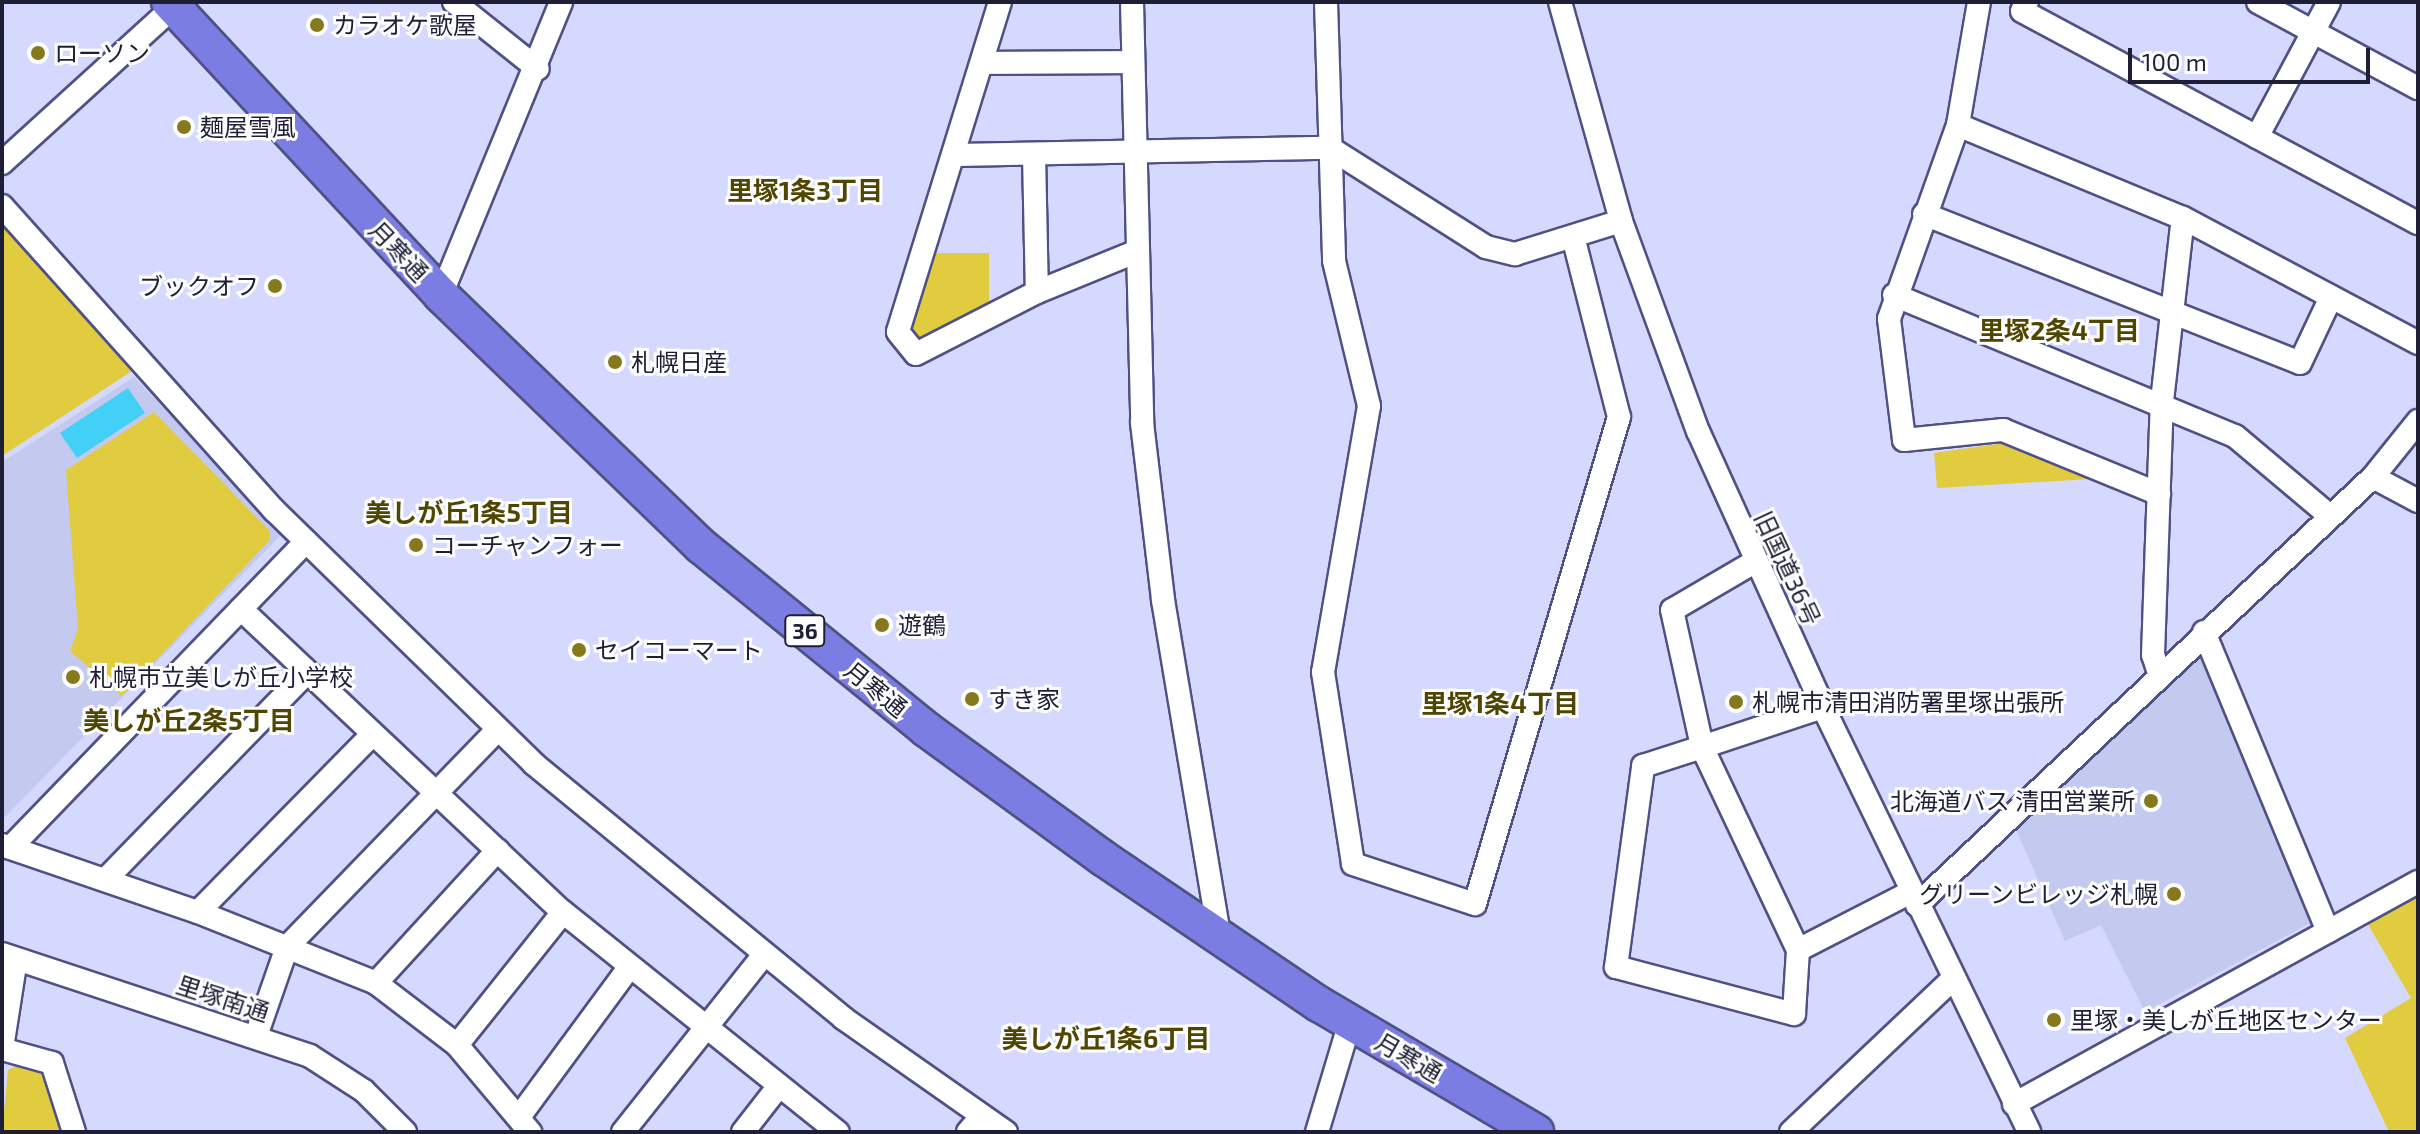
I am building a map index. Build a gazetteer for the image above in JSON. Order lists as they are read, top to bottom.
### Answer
{
  "streets": {
    "highway": ["月寒通", "36"],
    "street": ["旧国道36号", "里塚南通"]
  },
  "districts": [
    "里塚1条3丁目",
    "里塚2条4丁目",
    "美しが丘1条5丁目",
    "里塚1条4丁目",
    "美しが丘2条5丁目",
    "美しが丘1条6丁目"
  ],
  "places": [
    "カラオケ歌屋",
    "ローソン",
    "麺屋雪風",
    "ブックオフ",
    "札幌日産",
    "コーチャンフォー",
    "遊鶴",
    "セイコーマート",
    "札幌市立美しが丘小学校",
    "すき家",
    "札幌市清田消防署里塚出張所",
    "北海道バス 清田営業所",
    "グリーンビレッジ札幌",
    "里塚・美しが丘地区センター"
  ],
  "scale_bar": "100 m"
}
